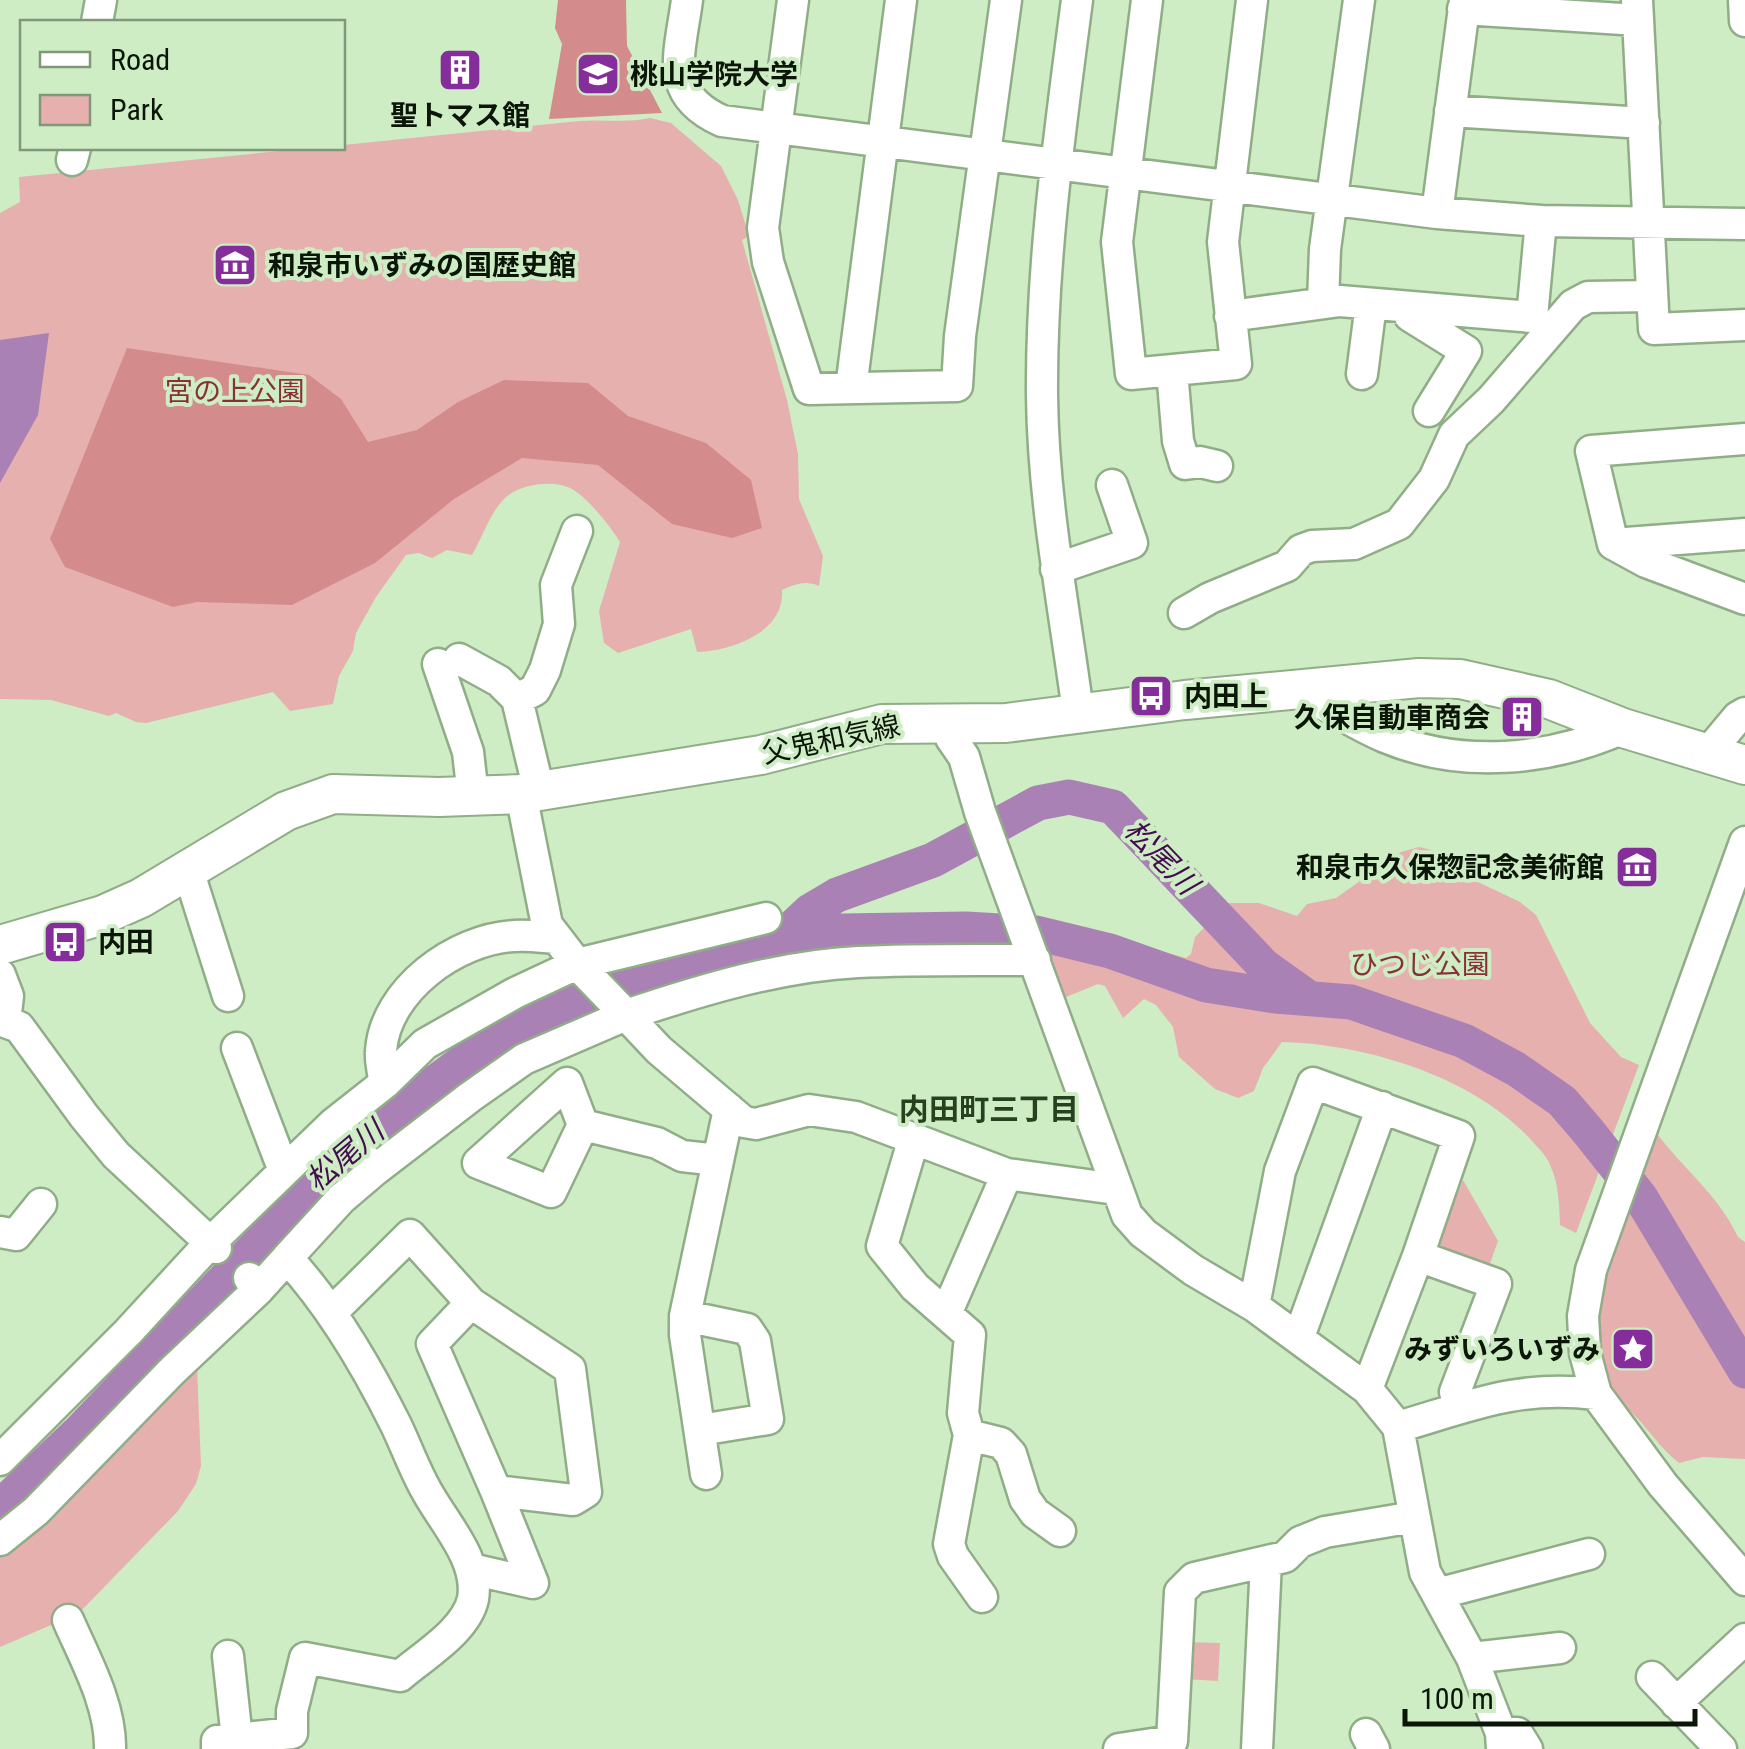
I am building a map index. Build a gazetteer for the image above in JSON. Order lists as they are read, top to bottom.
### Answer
{
  "streets": {
    "main road": ["父鬼和気線"]
  },
  "districts": ["内田町三丁目"],
  "water": ["松尾川"],
  "parks": ["宮の上公園", "ひつじ公園"],
  "places": {
    "building": ["聖トマス館", "久保自動車商会"],
    "school or university": ["桃山学院大学"],
    "museum": ["和泉市いずみの国歴史館", "和泉市久保惣記念美術館"],
    "bus stop": ["内田上", "内田"],
    "place": ["みずいろいずみ"]
  },
  "legend": ["Road", "Park"],
  "scale_bar": "100 m"
}
